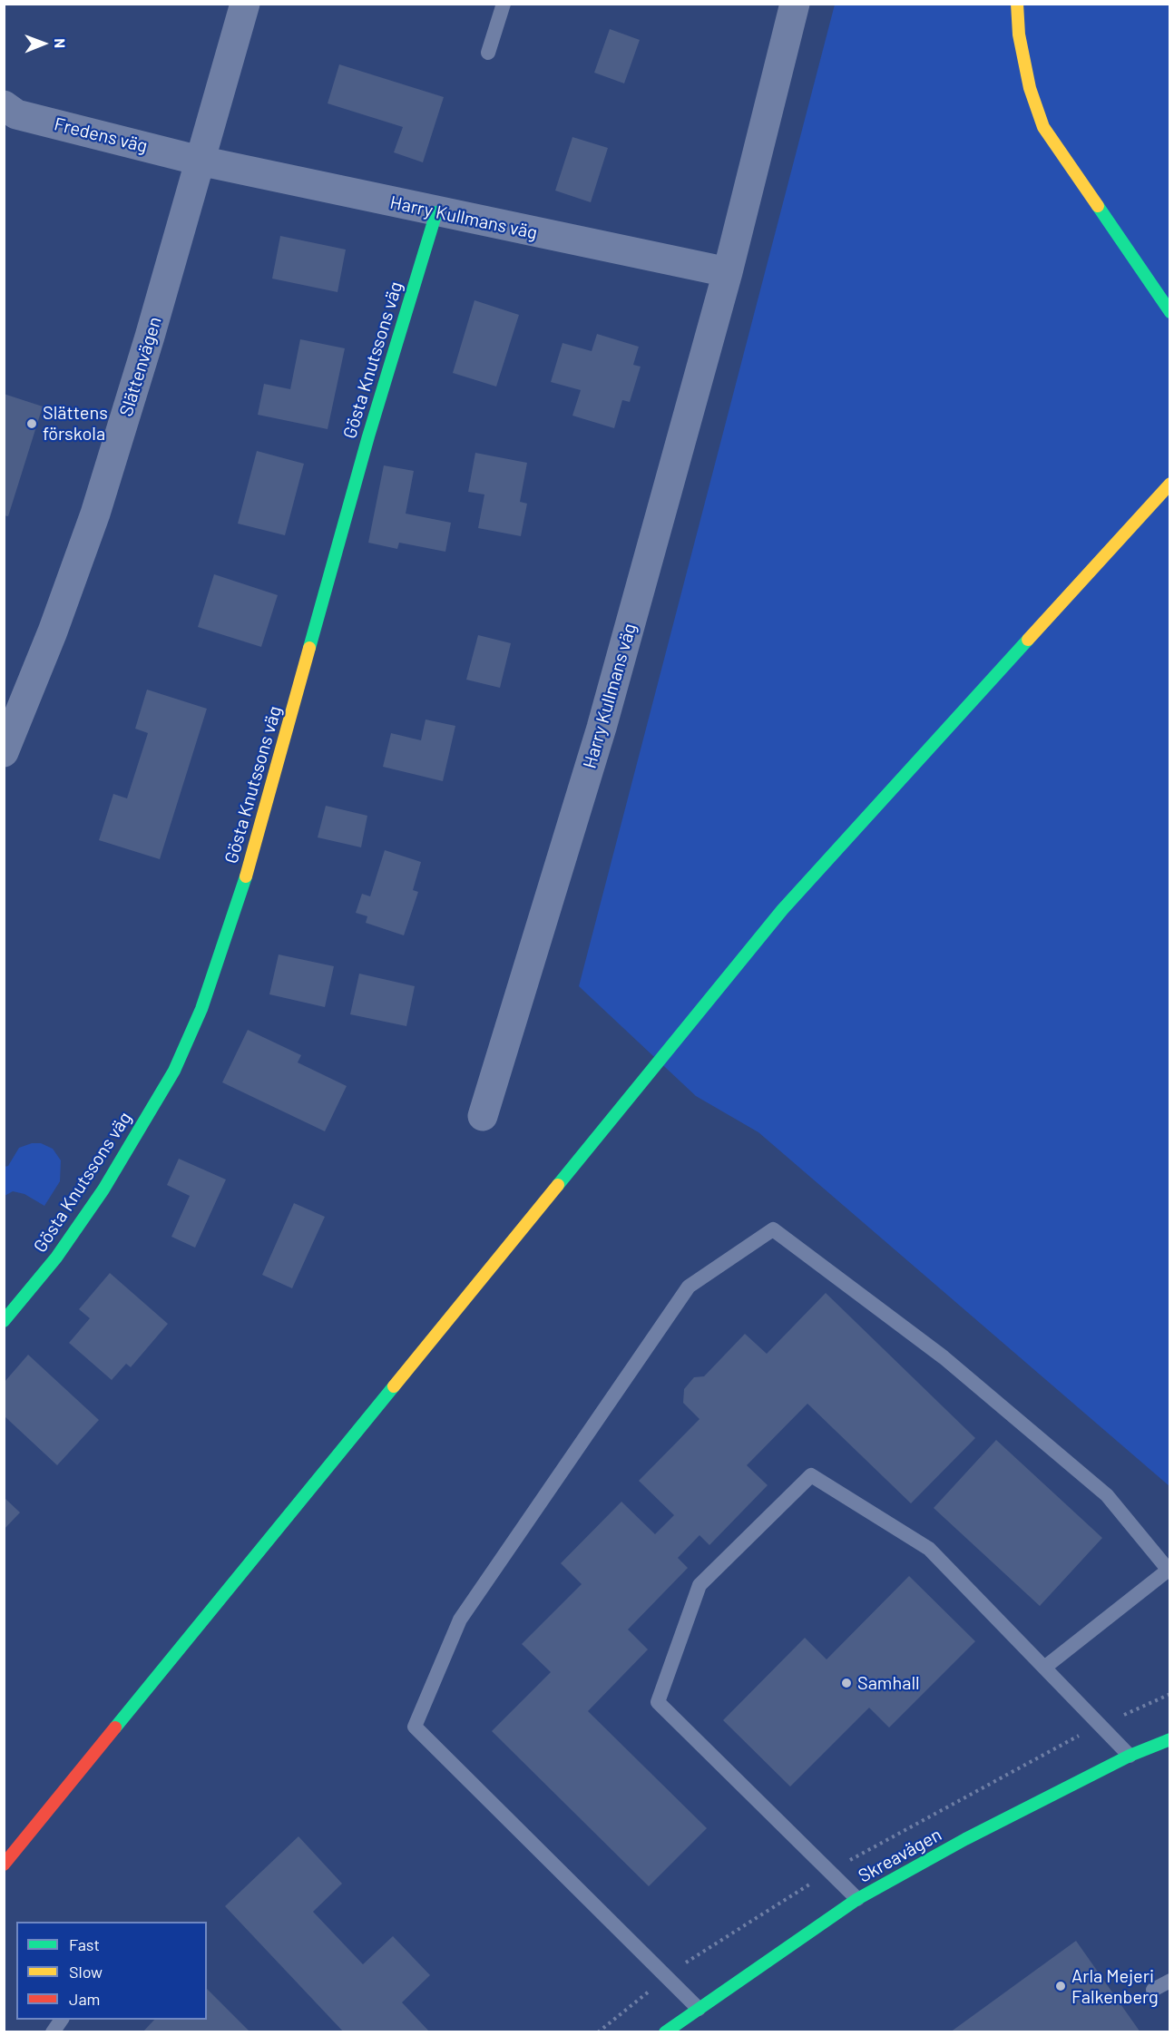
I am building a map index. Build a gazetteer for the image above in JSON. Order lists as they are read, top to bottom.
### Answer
{
  "streets": {
    "main road": ["Gösta Knutssons väg", "Skreavägen"],
    "street": ["Fredens väg", "Harry Kullmans väg", "Slättenvägen"]
  },
  "crossings": [
    ["Fredens väg", "Harry Kullmans väg"],
    ["Fredens väg", "Slättenvägen"],
    ["Harry Kullmans väg", "Gösta Knutssons väg"],
    ["Harry Kullmans väg", "Slättenvägen"]
  ],
  "places": ["Slättens förskola", "Samhall", "Arla Mejeri Falkenberg"],
  "legend": ["Fast", "Slow", "Jam"],
  "north": "right"
}
